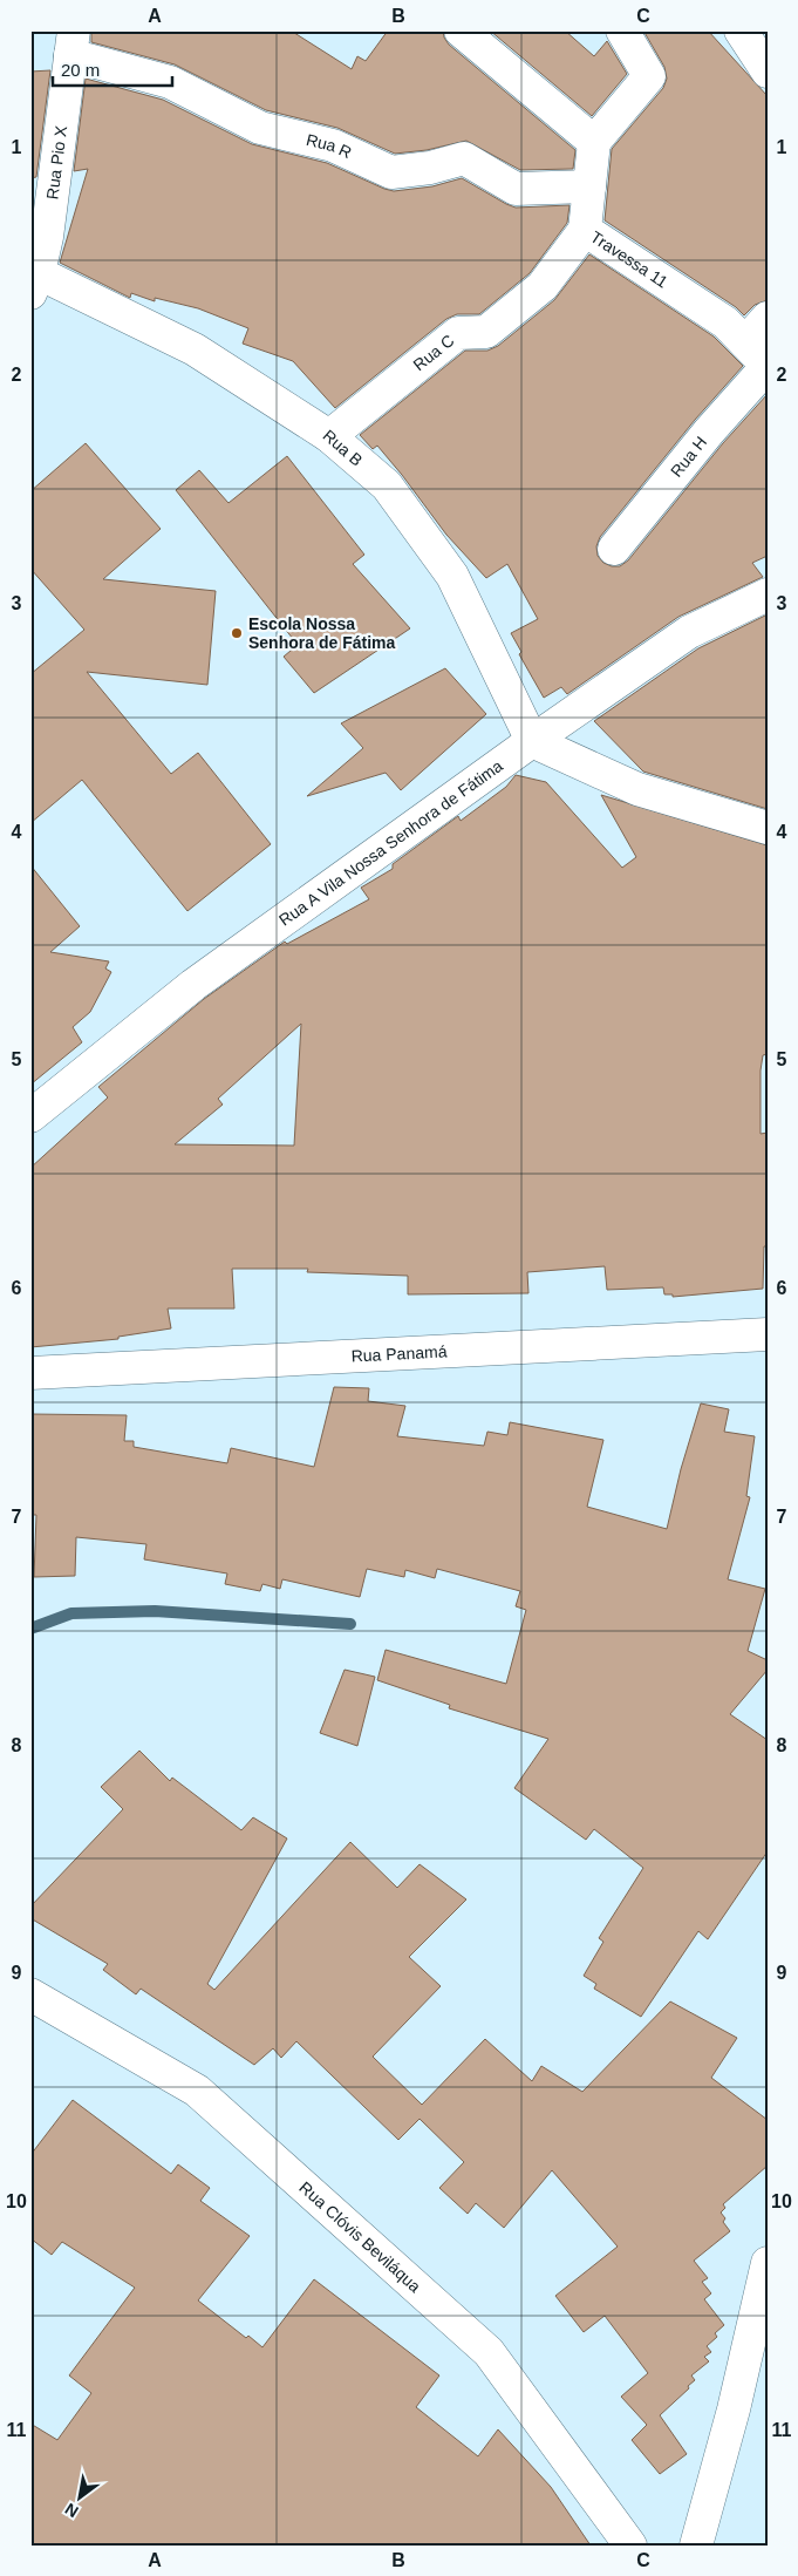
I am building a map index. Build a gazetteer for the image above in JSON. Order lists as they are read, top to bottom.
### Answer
{
  "streets": {
    "street": [
      "Rua R",
      "Rua Pio X",
      "Travessa 11",
      "Rua C",
      "Rua B",
      "Rua H",
      "Rua A Vila Nossa Senhora de Fátima",
      "Rua Panamá",
      "Rua Clóvis Beviláqua"
    ]
  },
  "crossings": [
    ["Rua R", "Rua Pio X"],
    ["Rua R", "Travessa 11"],
    ["Rua Pio X", "Rua B"],
    ["Travessa 11", "Rua C"],
    ["Travessa 11", "Rua H"],
    ["Rua C", "Rua B"],
    ["Rua B", "Rua A Vila Nossa Senhora de Fátima"]
  ],
  "places": ["Escola Nossa Senhora de Fátima"],
  "scale_bar": "20 m",
  "north": "bottom left",
  "grid": {
    "columns": ["A", "B", "C"],
    "rows": [
      "1",
      "2",
      "3",
      "4",
      "5",
      "6",
      "7",
      "8",
      "9",
      "10",
      "11"
    ]
  }
}
